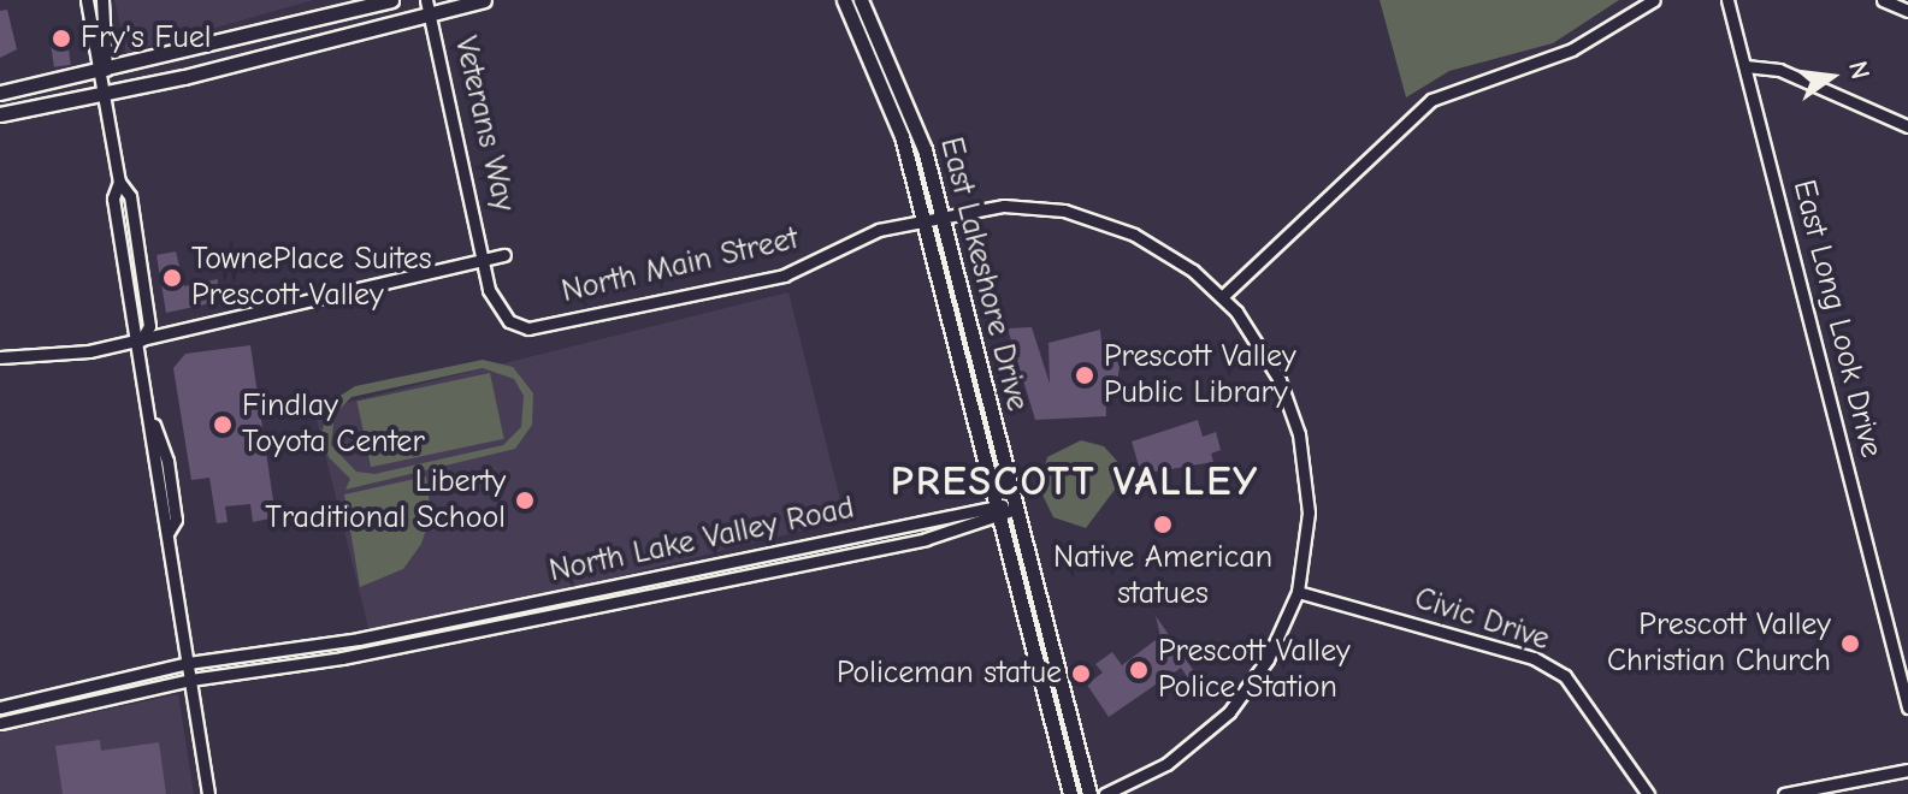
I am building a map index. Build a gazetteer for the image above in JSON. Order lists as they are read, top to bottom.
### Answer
{
  "streets": {
    "main road": ["East Lakeshore Drive"],
    "street": [
      "Veterans Way",
      "North Main Street",
      "East Long Look Drive",
      "North Lake Valley Road",
      "Civic Drive"
    ]
  },
  "crossings": [
    ["Veterans Way", "North Main Street"],
    ["North Main Street", "East Lakeshore Drive"],
    ["North Main Street", "Civic Drive"],
    ["East Lakeshore Drive", "North Lake Valley Road"]
  ],
  "districts": ["PRESCOTT VALLEY"],
  "places": [
    "Fry's Fuel",
    "TownePlace Suites Prescott Valley",
    "Prescott Valley Public Library",
    "Findlay Toyota Center",
    "Liberty Traditional School",
    "Native American statues",
    "Prescott Valley Christian Church",
    "Prescott Valley Police Station",
    "Policeman statue"
  ],
  "north": "right"
}
